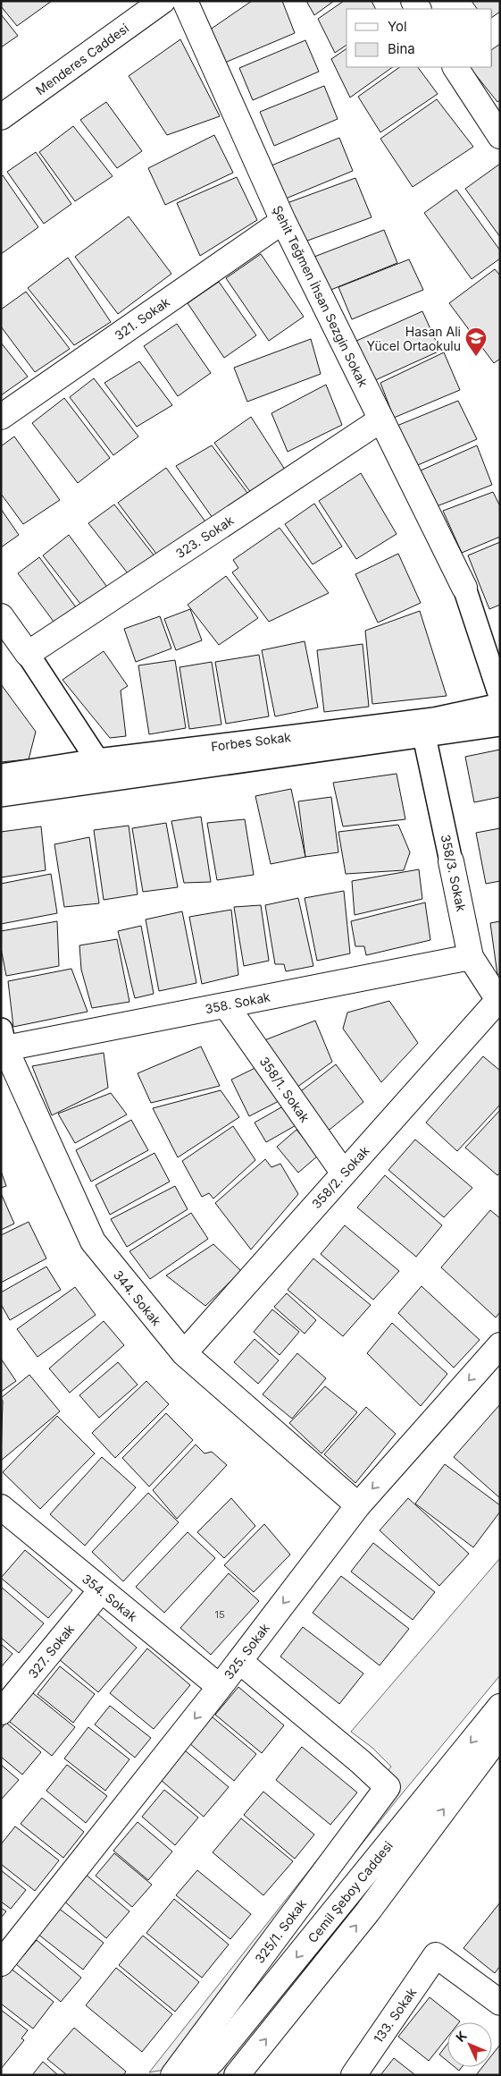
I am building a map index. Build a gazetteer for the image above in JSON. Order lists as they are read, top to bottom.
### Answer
{
  "streets": {
    "street": [
      "Menderes Caddesi",
      "Şehit Teğmen İhsan Sezgin Sokak",
      "321. Sokak",
      "323. Sokak",
      "Forbes Sokak",
      "358/3. Sokak",
      "358. Sokak",
      "358/1. Sokak",
      "358/2. Sokak",
      "344. Sokak",
      "354. Sokak",
      "327. Sokak",
      "325. Sokak",
      "Cemil Şeboy Caddesi",
      "325/1. Sokak",
      "133. Sokak"
    ]
  },
  "crossings": [
    ["Şehit Teğmen İhsan Sezgin Sokak", "321. Sokak"],
    ["Şehit Teğmen İhsan Sezgin Sokak", "323. Sokak"],
    ["Forbes Sokak", "358/3. Sokak"],
    ["358/3. Sokak", "358. Sokak"],
    ["358/3. Sokak", "358/2. Sokak"],
    ["358. Sokak", "358/1. Sokak"],
    ["358. Sokak", "344. Sokak"],
    ["358/1. Sokak", "358/2. Sokak"],
    ["358/2. Sokak", "344. Sokak"],
    ["344. Sokak", "325. Sokak"],
    ["354. Sokak", "327. Sokak"],
    ["354. Sokak", "325. Sokak"],
    ["325. Sokak", "325/1. Sokak"]
  ],
  "one_way": ["325. Sokak"],
  "places": {
    "school or university": ["Hasan Ali Yücel Ortaokulu"]
  },
  "house_numbers": ["15"],
  "legend": ["Yol", "Bina"],
  "north": "top left"
}
